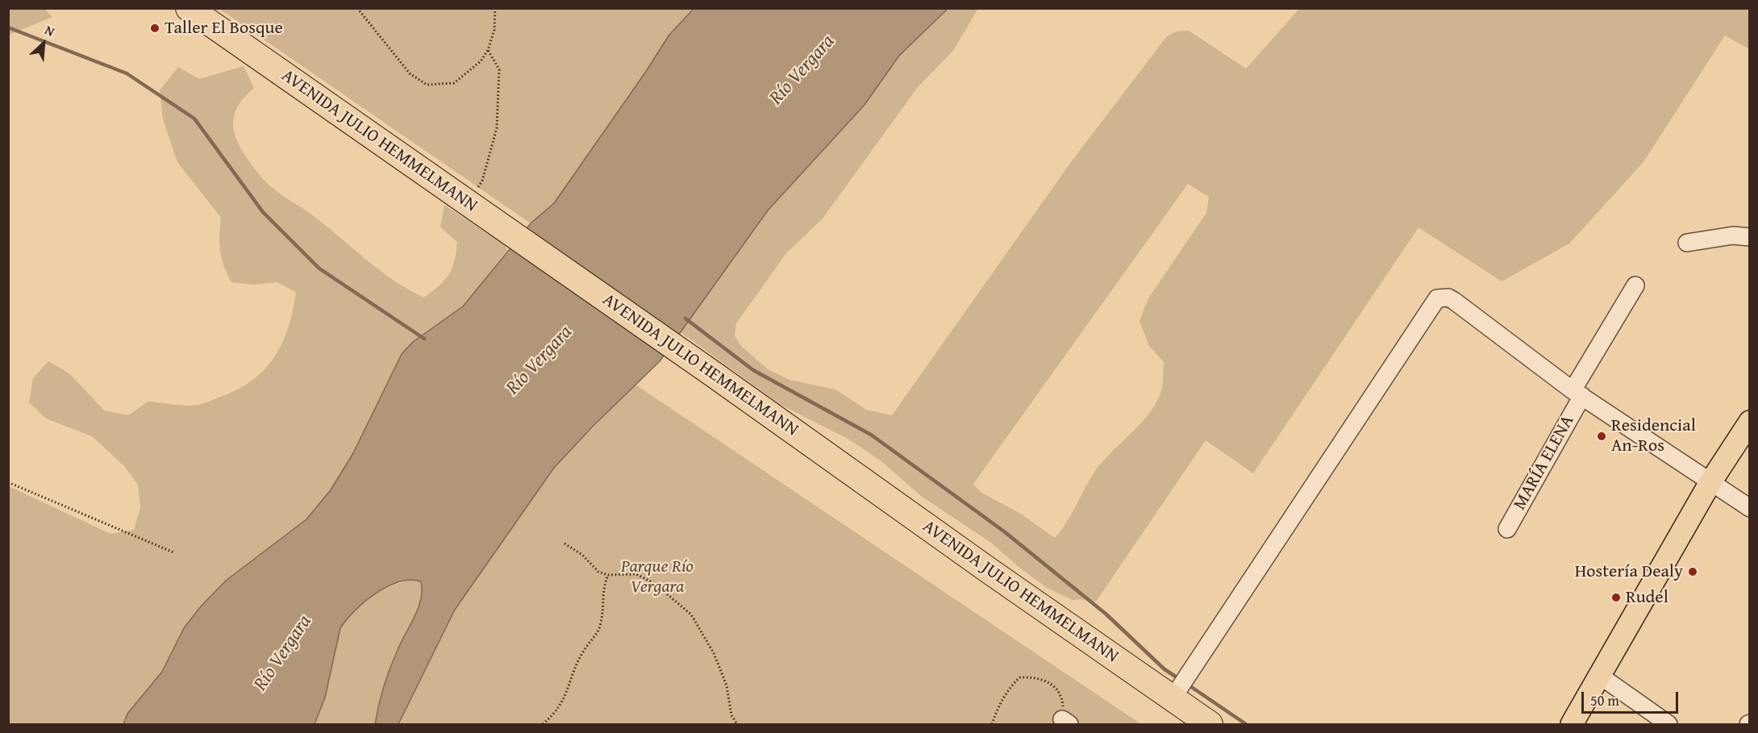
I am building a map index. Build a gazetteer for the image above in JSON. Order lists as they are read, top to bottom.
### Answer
{
  "streets": {
    "highway": ["AVENIDA JULIO HEMMELMANN"],
    "street": ["MARÍA ELENA"]
  },
  "water": ["Río Vergara"],
  "parks": ["Parque Río Vergara"],
  "places": [
    "Taller El Bosque",
    "Residencial An-Ros",
    "Hostería Dealy",
    "Rudel"
  ],
  "scale_bar": "50 m",
  "north": "top right"
}
